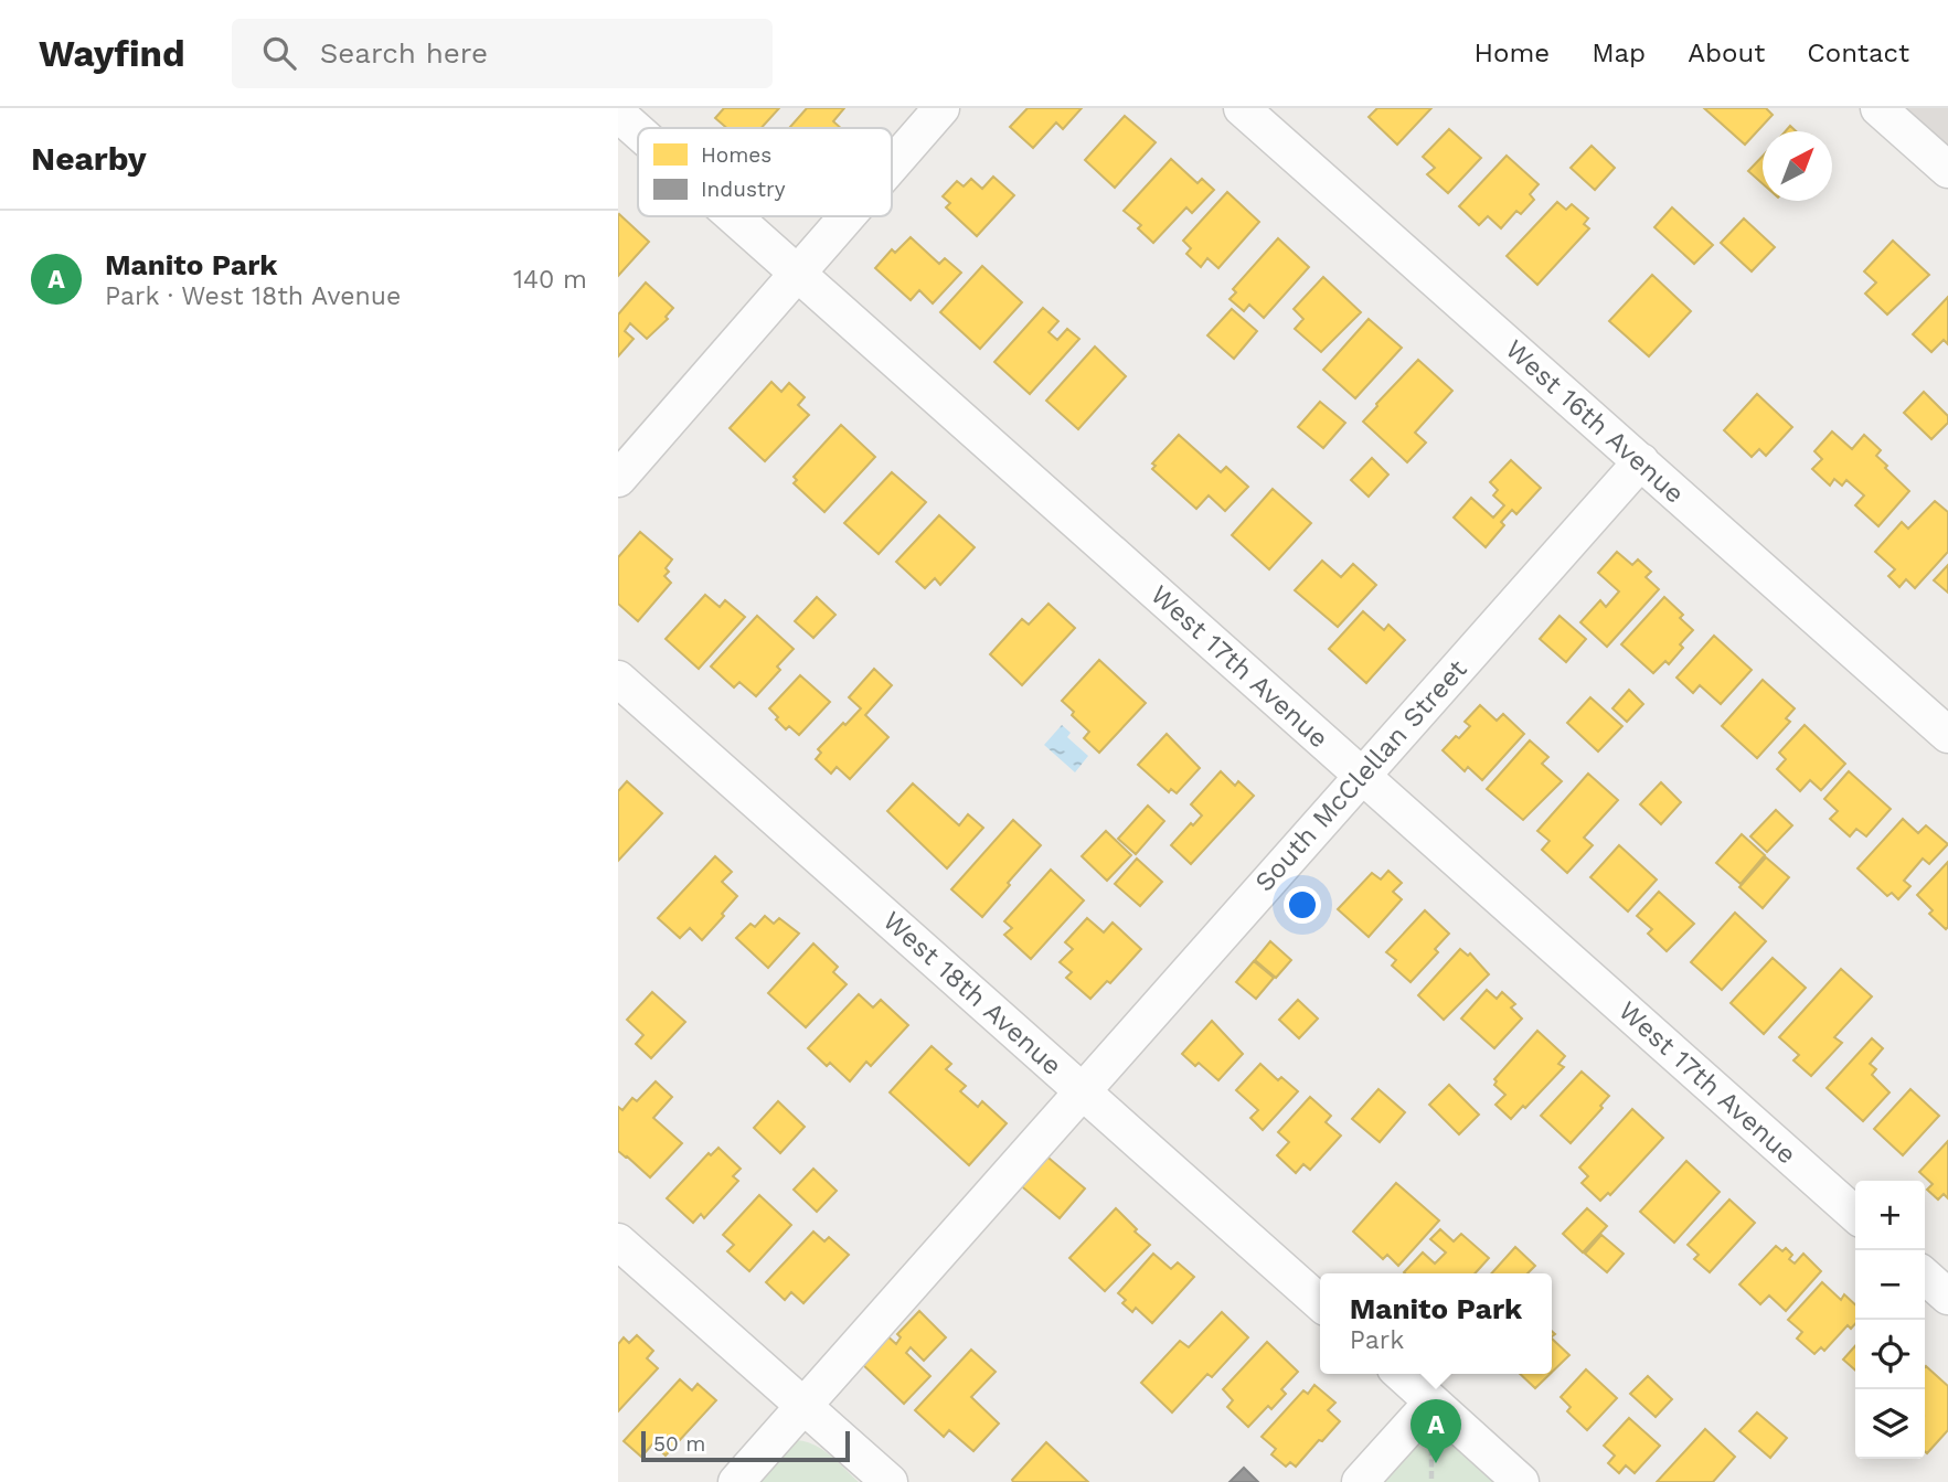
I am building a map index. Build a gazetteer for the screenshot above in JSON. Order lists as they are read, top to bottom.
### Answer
{
  "streets": {
    "street": [
      "West 16th Avenue",
      "West 17th Avenue",
      "South McClellan Street",
      "West 18th Avenue"
    ]
  },
  "crossings": [
    ["West 16th Avenue", "South McClellan Street"],
    ["West 17th Avenue", "South McClellan Street"],
    ["South McClellan Street", "West 18th Avenue"]
  ],
  "legend": ["Homes", "Industry"],
  "scale_bar": "50 m",
  "north": "top right",
  "page": {
    "header": "Wayfind",
    "search": "Search here",
    "nav": [
      "Home",
      "Map",
      "About",
      "Contact"
    ],
    "heading": "Nearby",
    "list": [
      {
        "mark": "A",
        "name": "Manito Park",
        "note": "Park · West 18th Avenue",
        "value": "140 m"
      }
    ],
    "map_buttons": ["+", "−"],
    "popup": ["Manito Park", "Park"],
    "pins": "A",
    "scale": "50 m"
  }
}
